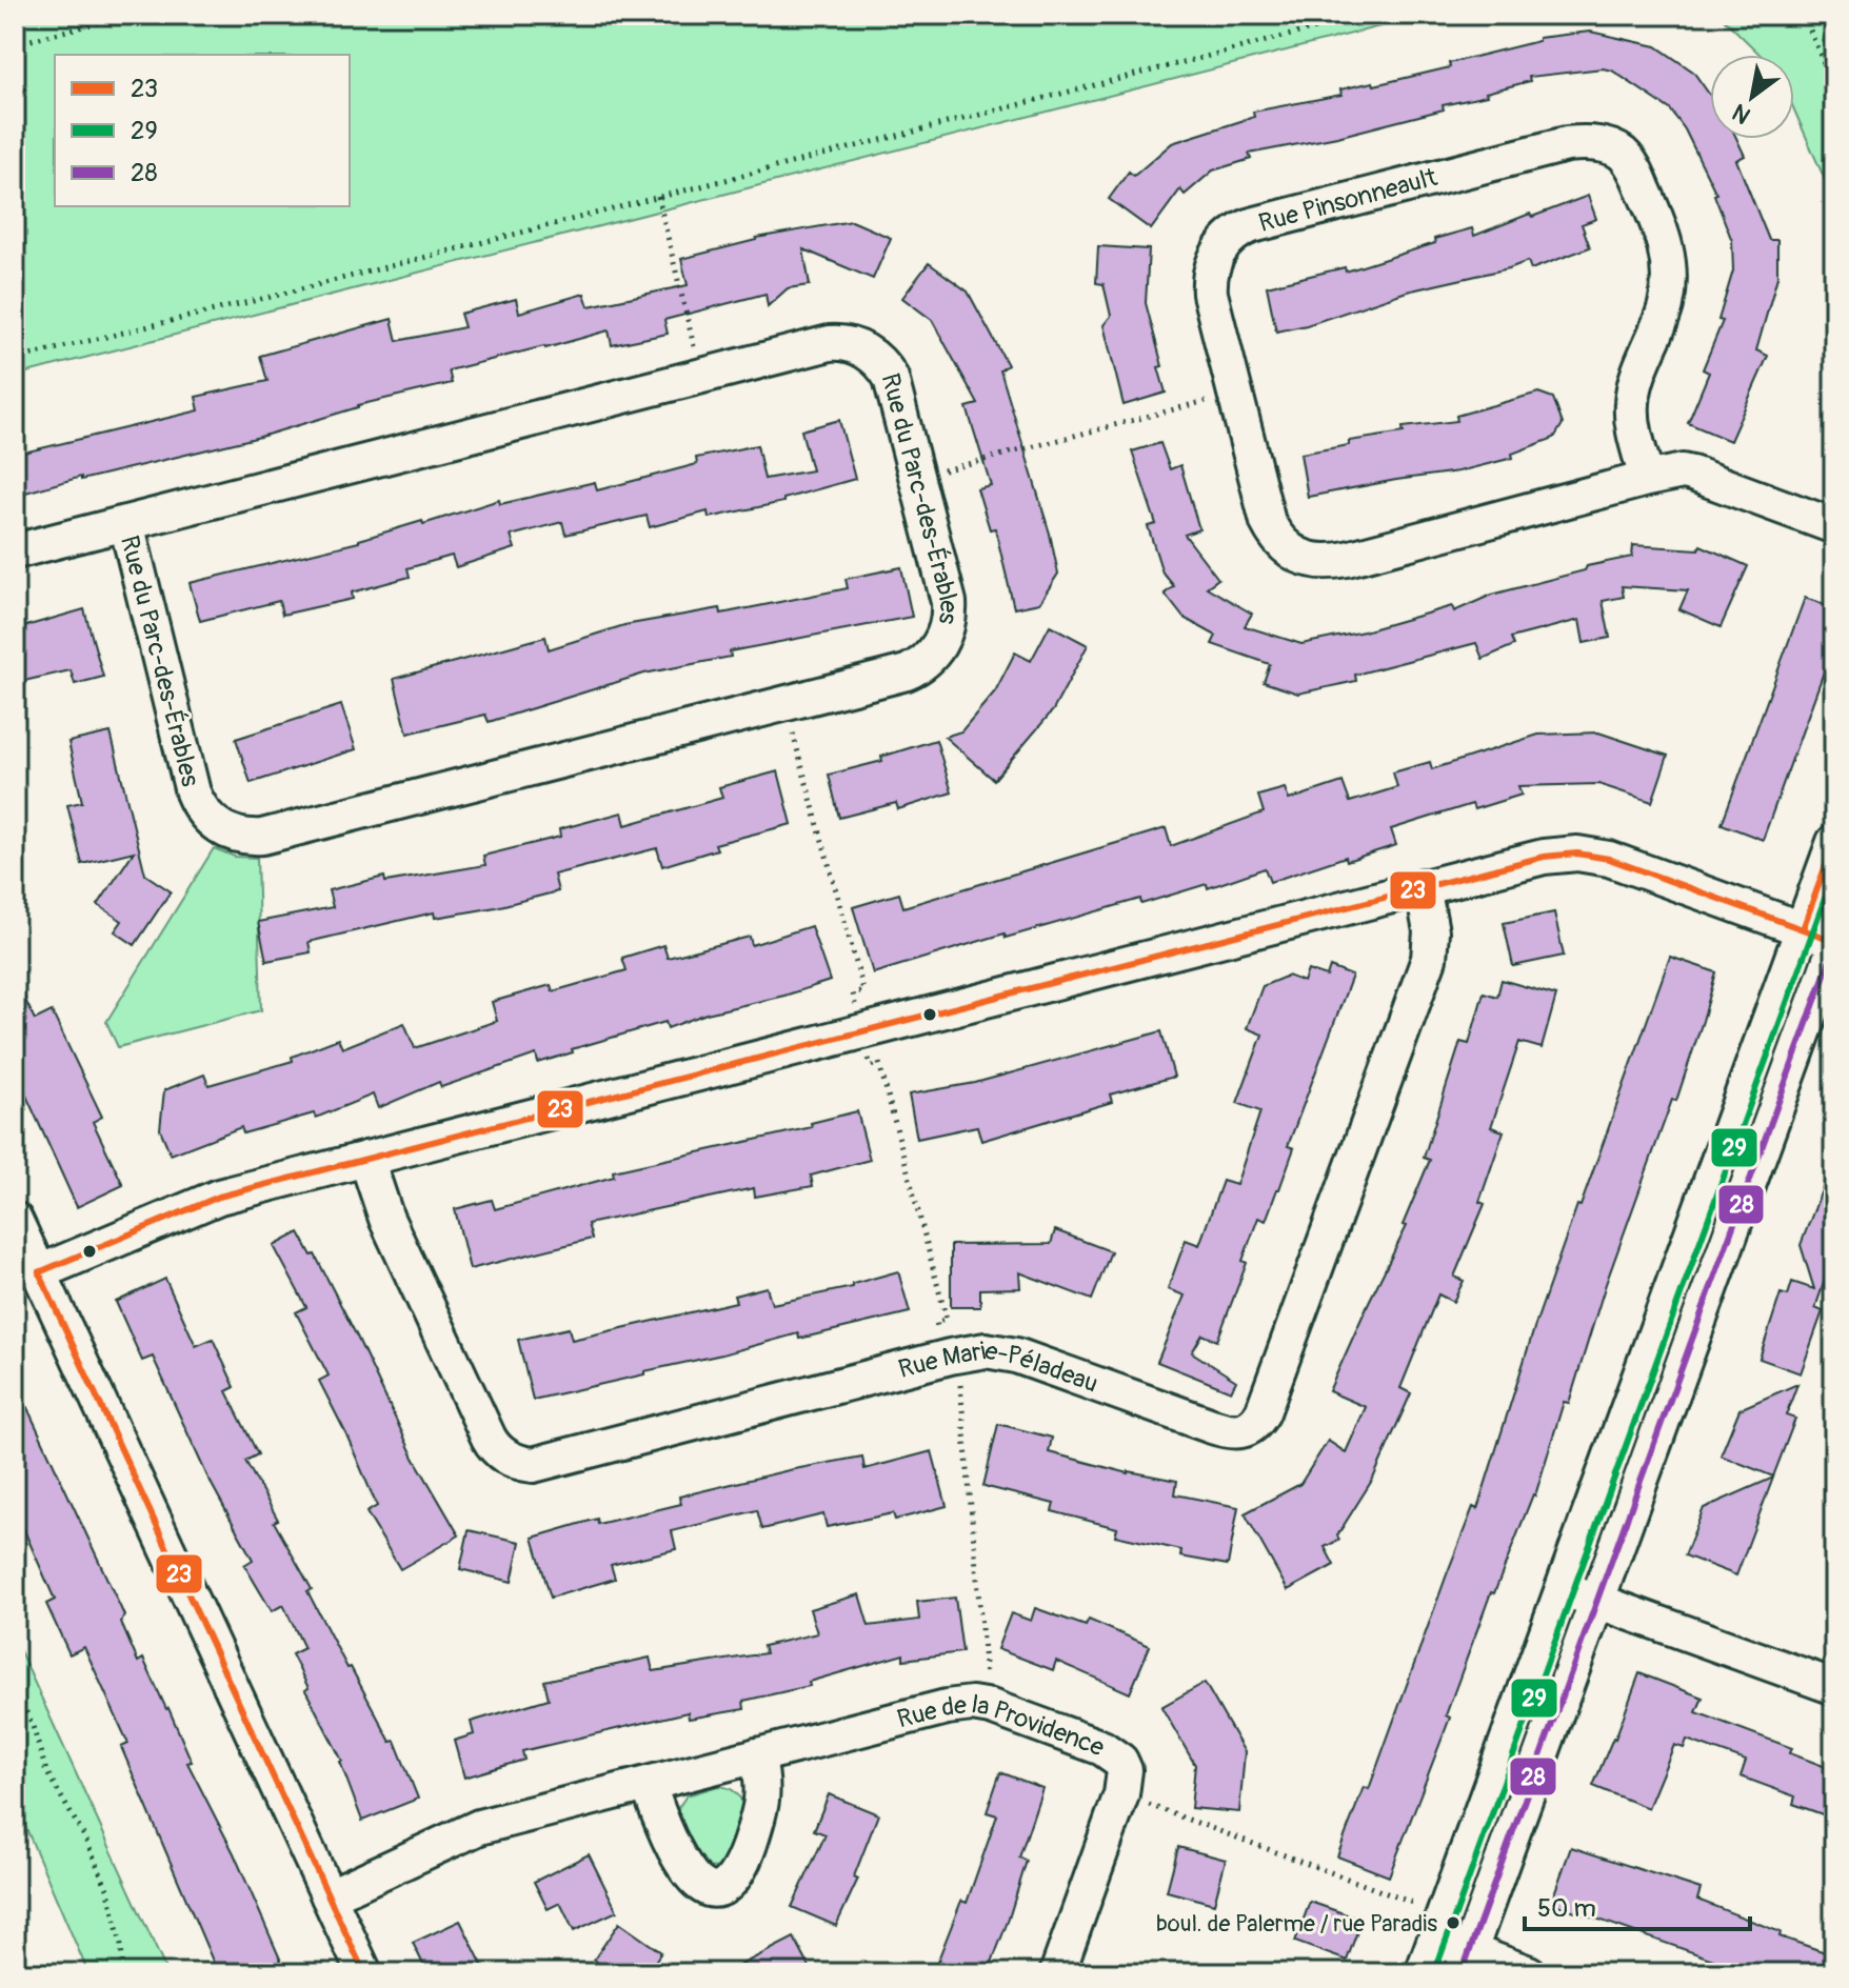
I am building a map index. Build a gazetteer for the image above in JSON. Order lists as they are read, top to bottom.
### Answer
{
  "streets": {
    "street": [
      "Rue Pinsonneault",
      "Rue du Parc-des-Érables",
      "Rue Marie-Péladeau",
      "Rue de la Providence"
    ]
  },
  "places": ["boul. de Palerme / rue Paradis"],
  "lines": ["transit line 23", "transit line 29", "transit line 28"],
  "legend": ["23", "29", "28"],
  "scale_bar": "50 m",
  "north": "bottom left"
}
